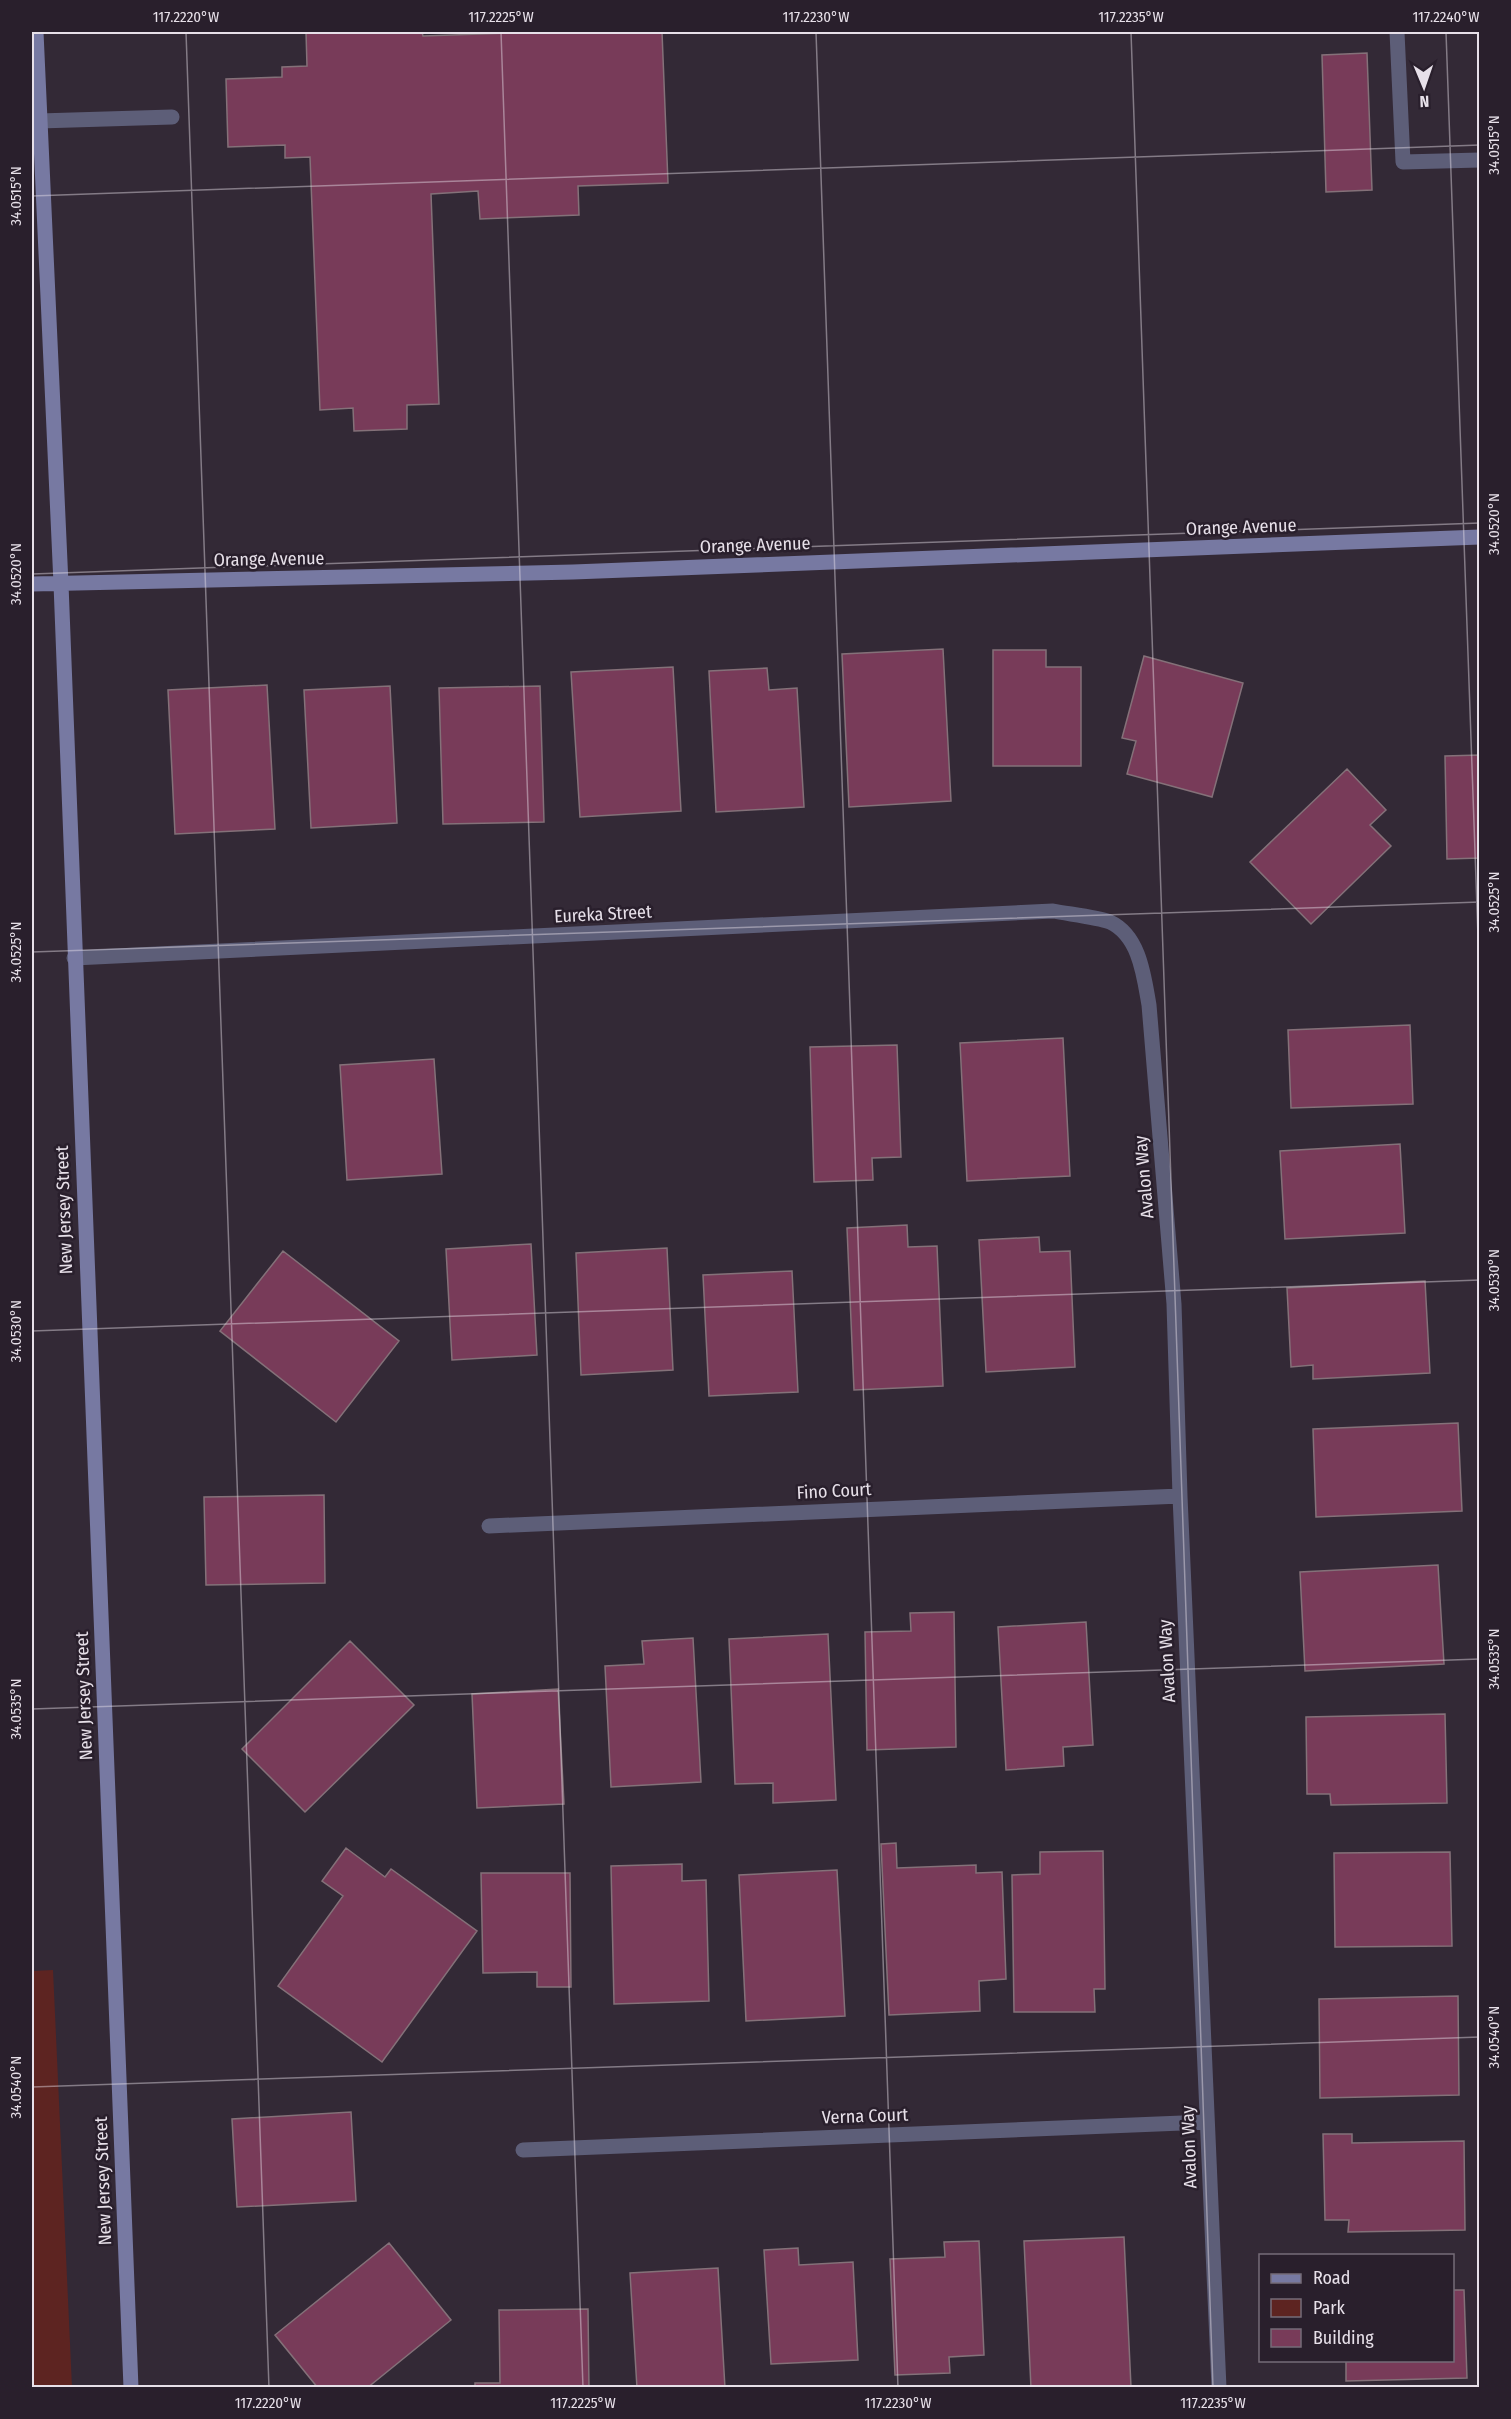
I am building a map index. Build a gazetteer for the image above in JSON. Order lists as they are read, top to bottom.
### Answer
{
  "streets": {
    "street": [
      "Orange Avenue",
      "Eureka Street",
      "Avalon Way",
      "New Jersey Street",
      "Fino Court",
      "Verna Court"
    ]
  },
  "crossings": [
    ["Orange Avenue", "New Jersey Street"],
    ["Eureka Street", "Avalon Way"],
    ["Eureka Street", "New Jersey Street"],
    ["Avalon Way", "Fino Court"],
    ["Avalon Way", "Verna Court"]
  ],
  "legend": ["Road", "Park", "Building"],
  "north": "bottom",
  "coordinates": [
    "117.2220°W",
    "117.2225°W",
    "117.2230°W",
    "117.2235°W",
    "117.2240°W",
    "34.0515°N",
    "34.0520°N",
    "34.0525°N",
    "34.0530°N",
    "34.0535°N",
    "34.0540°N"
  ]
}
